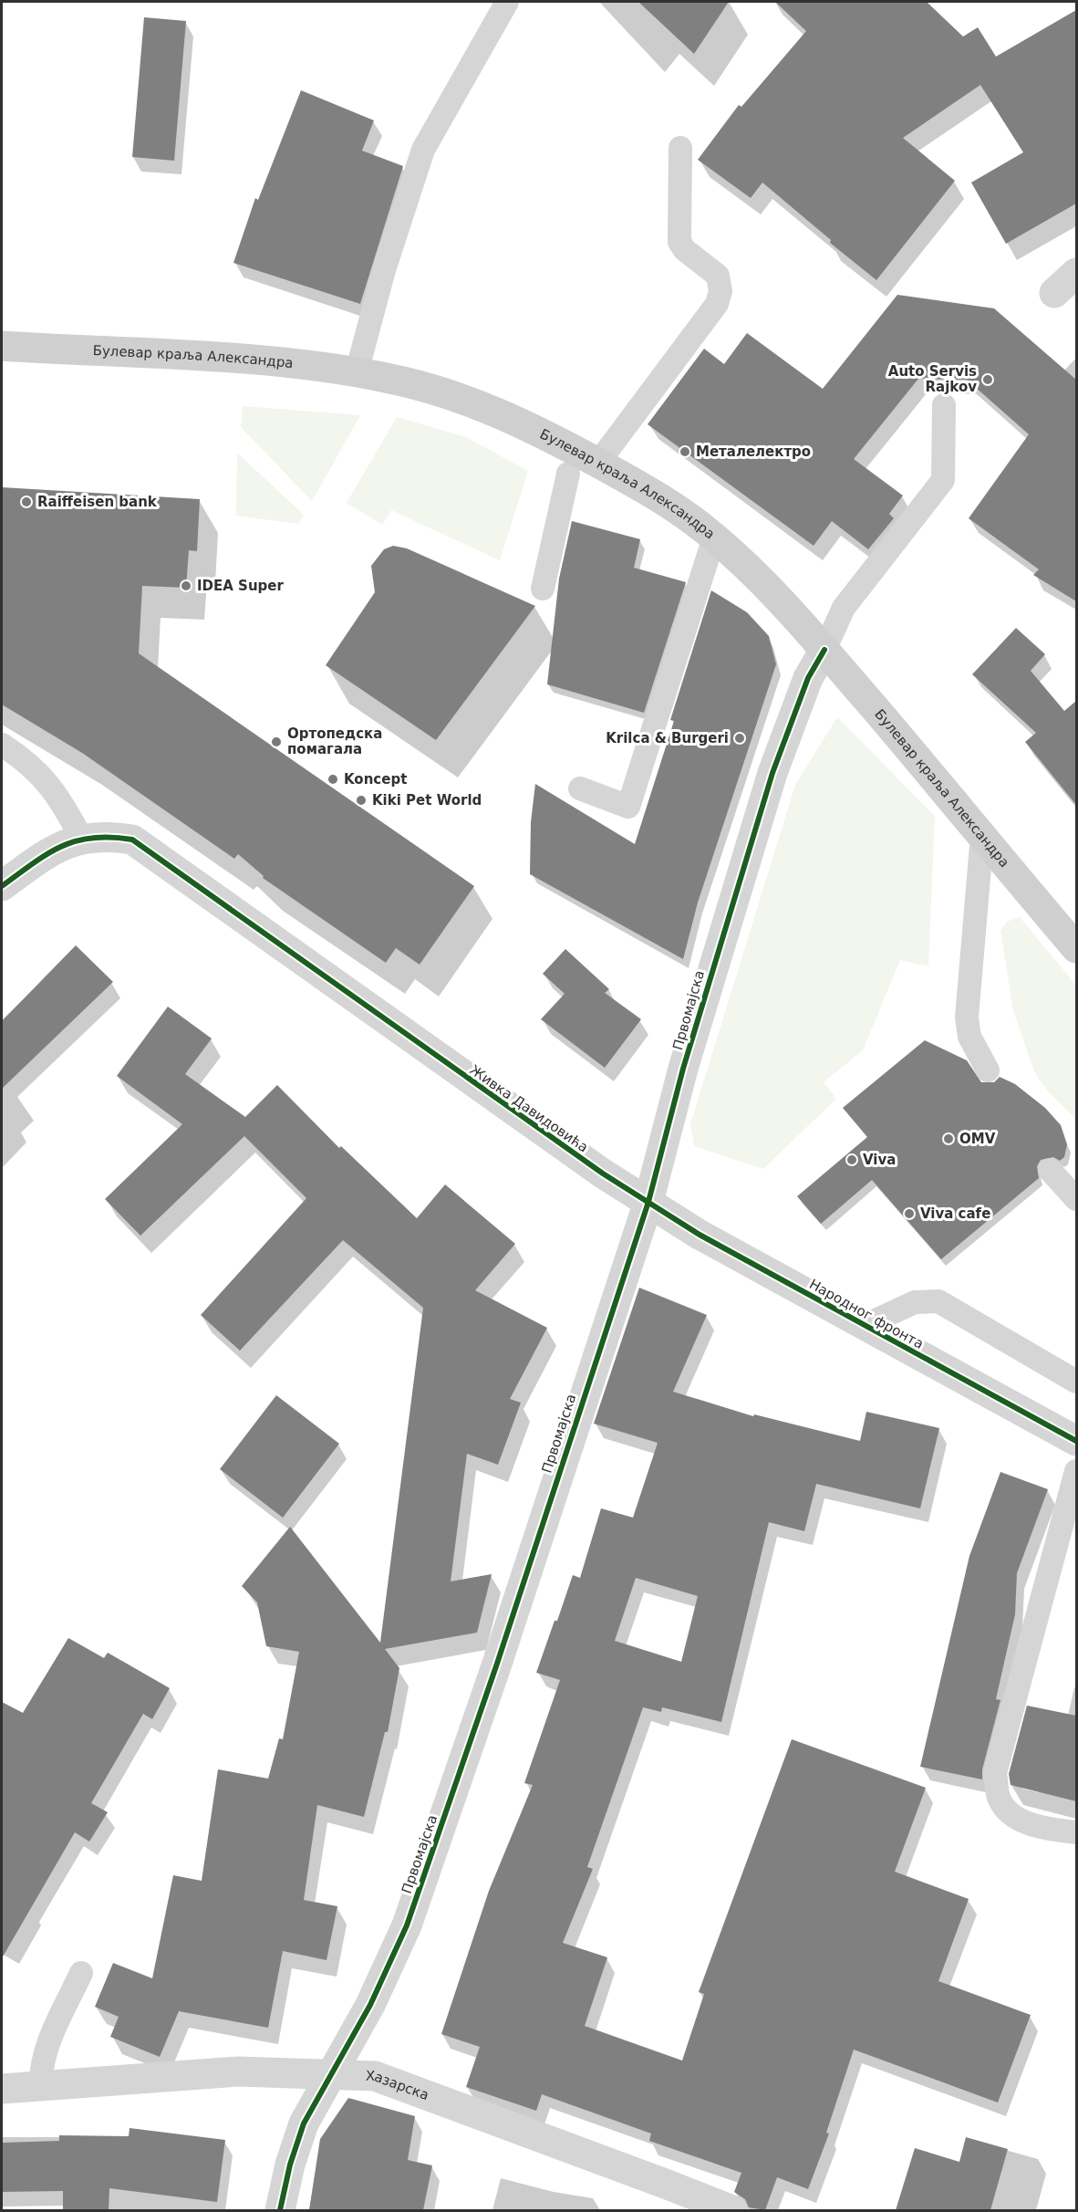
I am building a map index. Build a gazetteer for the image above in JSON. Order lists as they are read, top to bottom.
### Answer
{
  "streets": {
    "main road": ["Булевар краља Александра"],
    "street": [
      "Првомајска",
      "Живка Давидовића",
      "Народног фронта",
      "Хазарска"
    ]
  },
  "crossings": [
    ["Булевар краља Александра", "Првомајска"],
    ["Првомајска", "Живка Давидовића"],
    ["Првомајска", "Народног фронта"],
    ["Првомајска", "Хазарска"],
    ["Живка Давидовића", "Народног фронта"]
  ],
  "places": [
    "Auto Servis Rajkov",
    "Металелектро",
    "Raiffeisen bank",
    "IDEA Super",
    "Krilca & Burgeri",
    "Ортопедска помагала",
    "Koncept",
    "Kiki Pet World",
    "OMV",
    "Viva",
    "Viva cafe"
  ]
}
